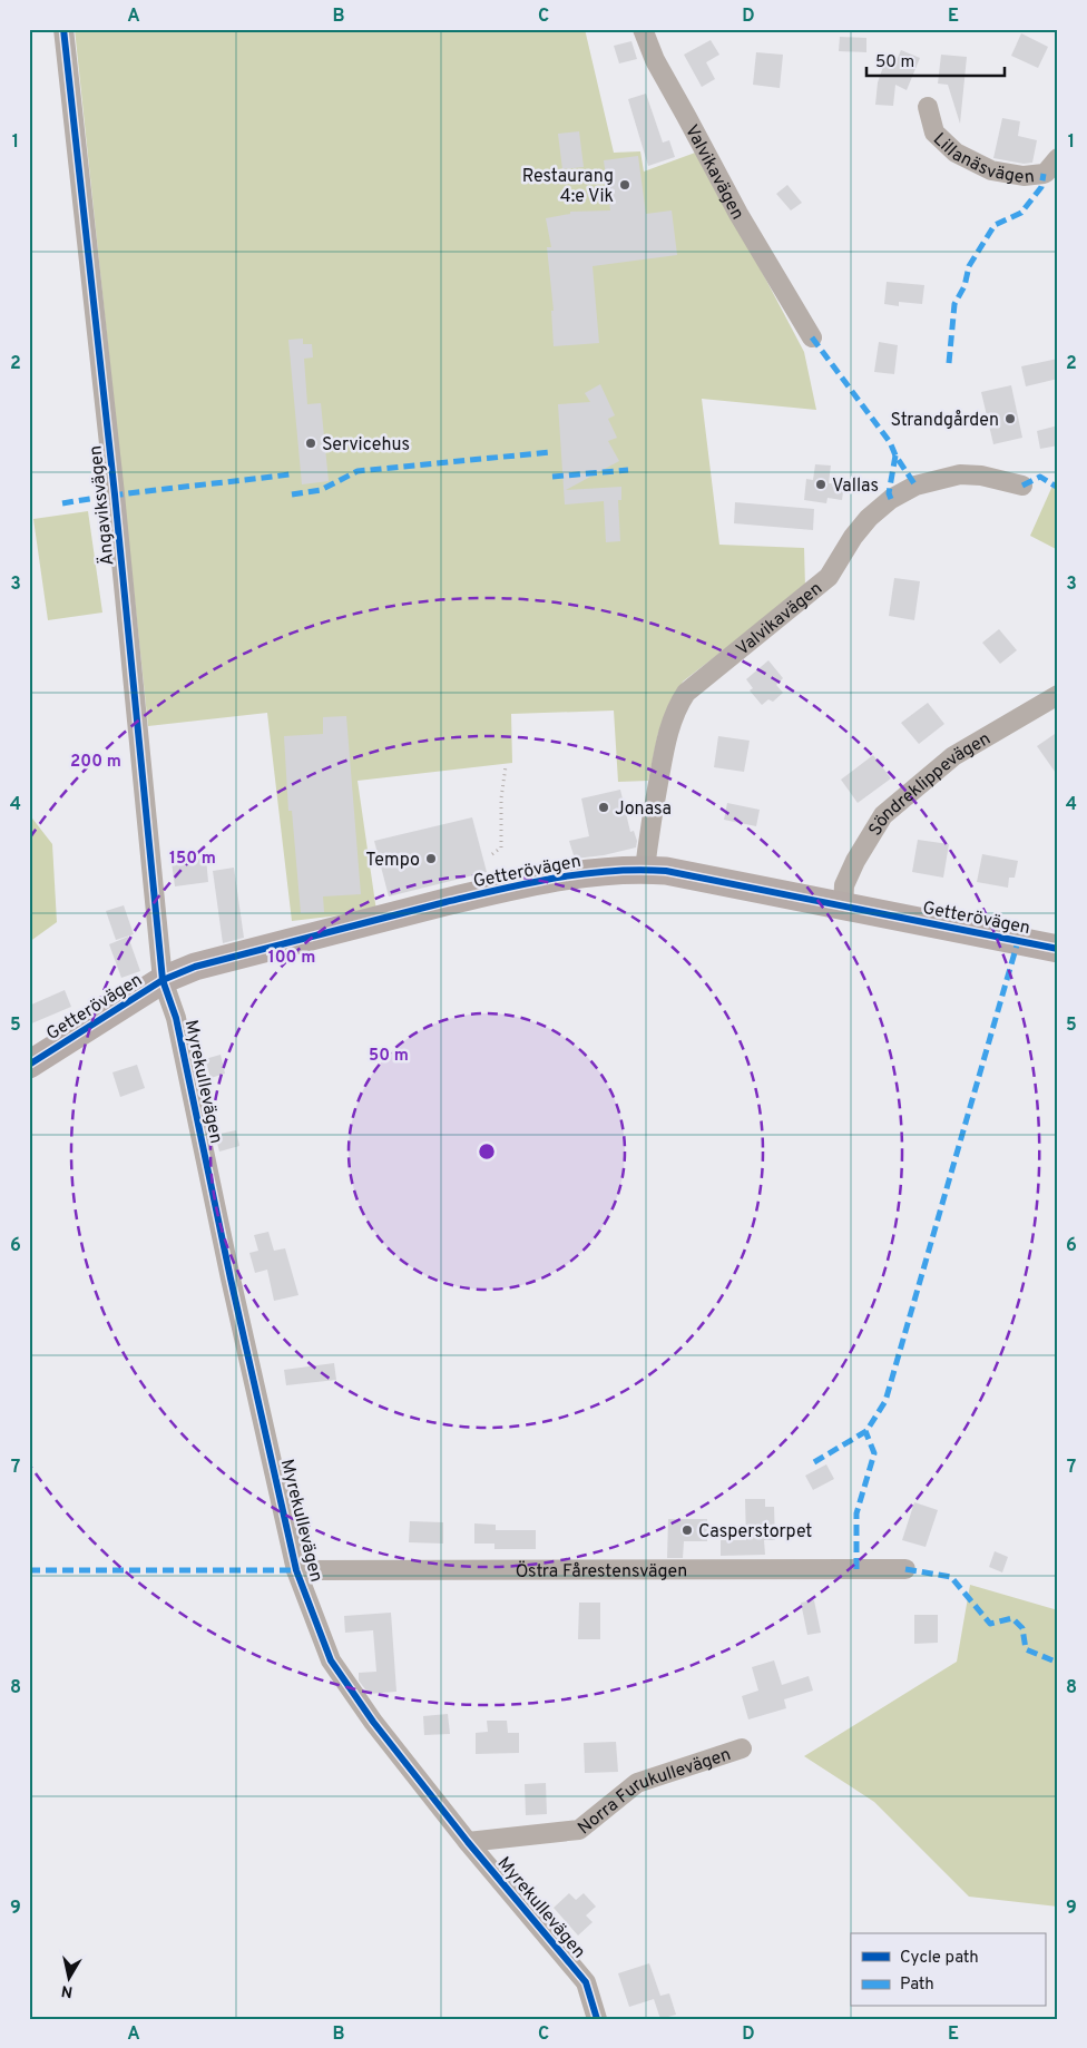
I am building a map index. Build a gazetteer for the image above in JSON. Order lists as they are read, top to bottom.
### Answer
{
  "streets": {
    "street": [
      "Lillanäsvägen",
      "Valvikavägen",
      "Ängaviksvägen",
      "Söndreklippevägen",
      "Getterövägen",
      "Myrekullevägen",
      "Östra Fårestensvägen",
      "Norra Furukullevägen"
    ]
  },
  "crossings": [
    ["Valvikavägen", "Getterövägen"],
    ["Ängaviksvägen", "Getterövägen"],
    ["Ängaviksvägen", "Myrekullevägen"],
    ["Söndreklippevägen", "Getterövägen"],
    ["Getterövägen", "Myrekullevägen"],
    ["Myrekullevägen", "Östra Fårestensvägen"],
    ["Myrekullevägen", "Norra Furukullevägen"]
  ],
  "places": [
    "Restaurang 4:e Vik",
    "Strandgården",
    "Servicehus",
    "Vallas",
    "Jonasa",
    "Tempo",
    "Casperstorpet"
  ],
  "legend": ["Cycle path", "Path"],
  "scale_bar": "50 m",
  "north": "bottom",
  "grid": {
    "columns": [
      "A",
      "B",
      "C",
      "D",
      "E"
    ],
    "rows": [
      "1",
      "2",
      "3",
      "4",
      "5",
      "6",
      "7",
      "8",
      "9"
    ]
  },
  "rings": [
    "200 m",
    "150 m",
    "100 m",
    "50 m"
  ]
}
